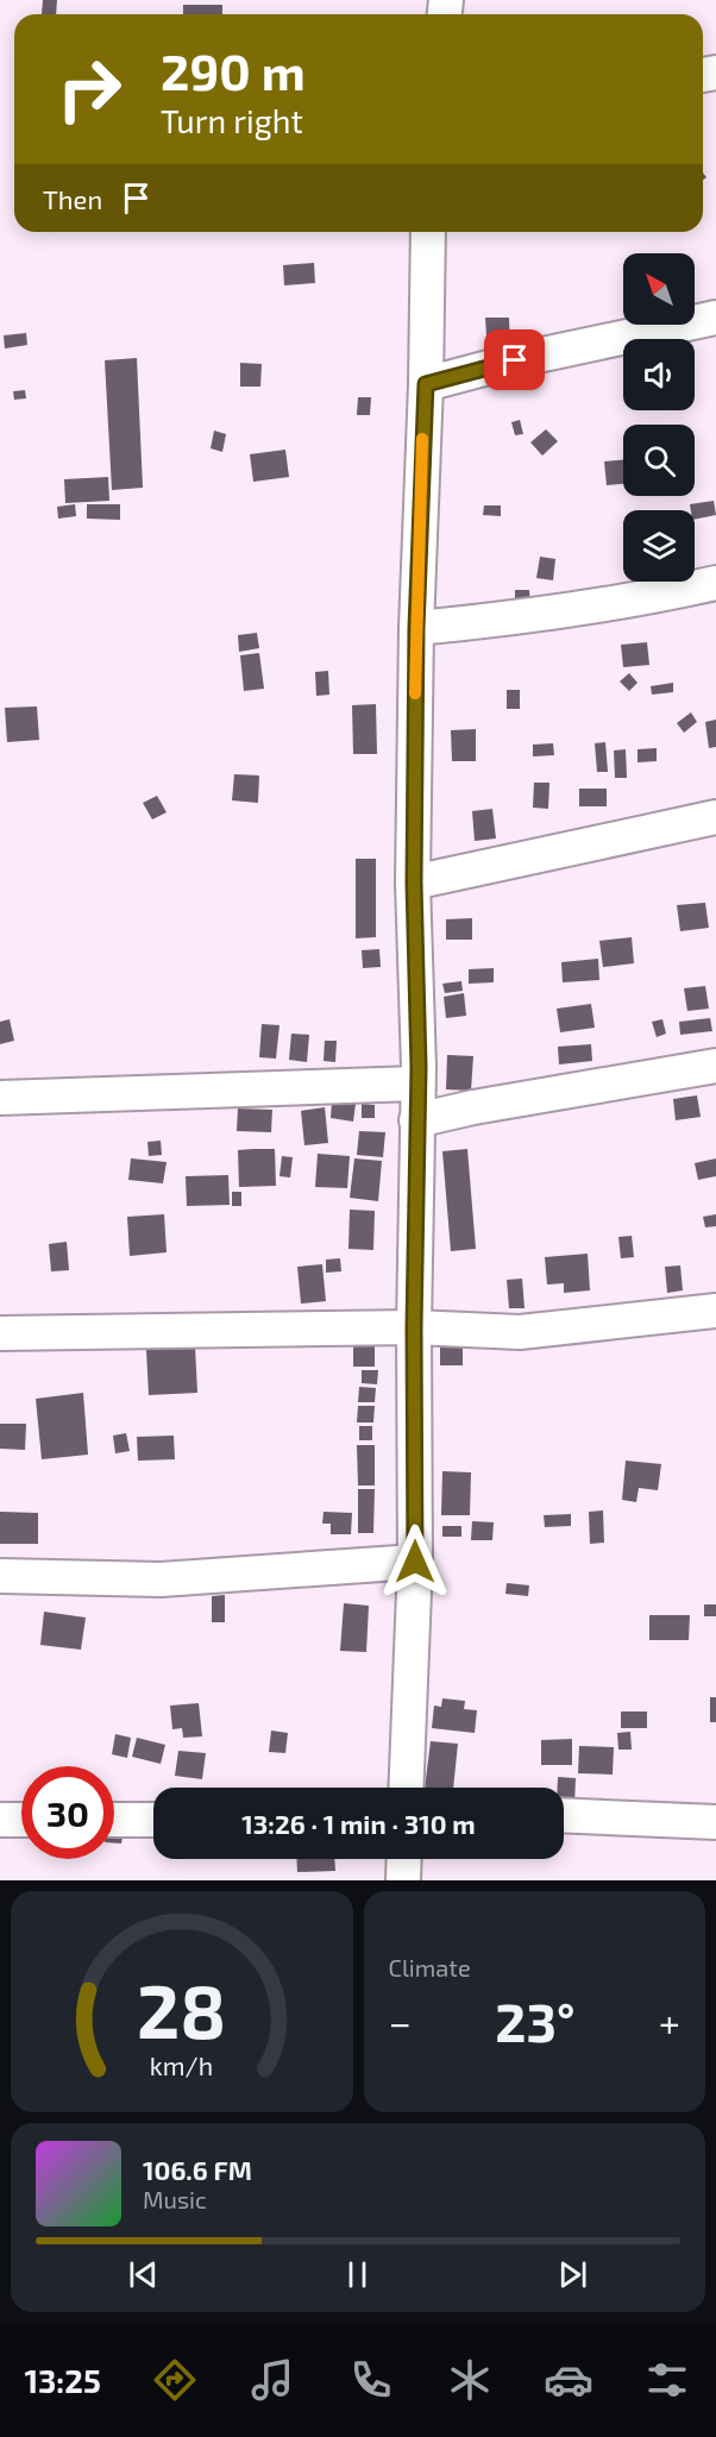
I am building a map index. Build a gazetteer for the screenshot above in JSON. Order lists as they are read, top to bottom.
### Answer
{
  "north": "top left",
  "page": {
    "turn": ["290 m", "Turn right"],
    "then": "Then",
    "limit": "30",
    "trip": "13:26 · 1 min · 310 m",
    "tile": "Climate",
    "heat": ["−", "23°", "+"],
    "song": ["106.6 FM", "Music"],
    "tabs": "13:25",
    "gauge": ["28", "km/h"]
  }
}
